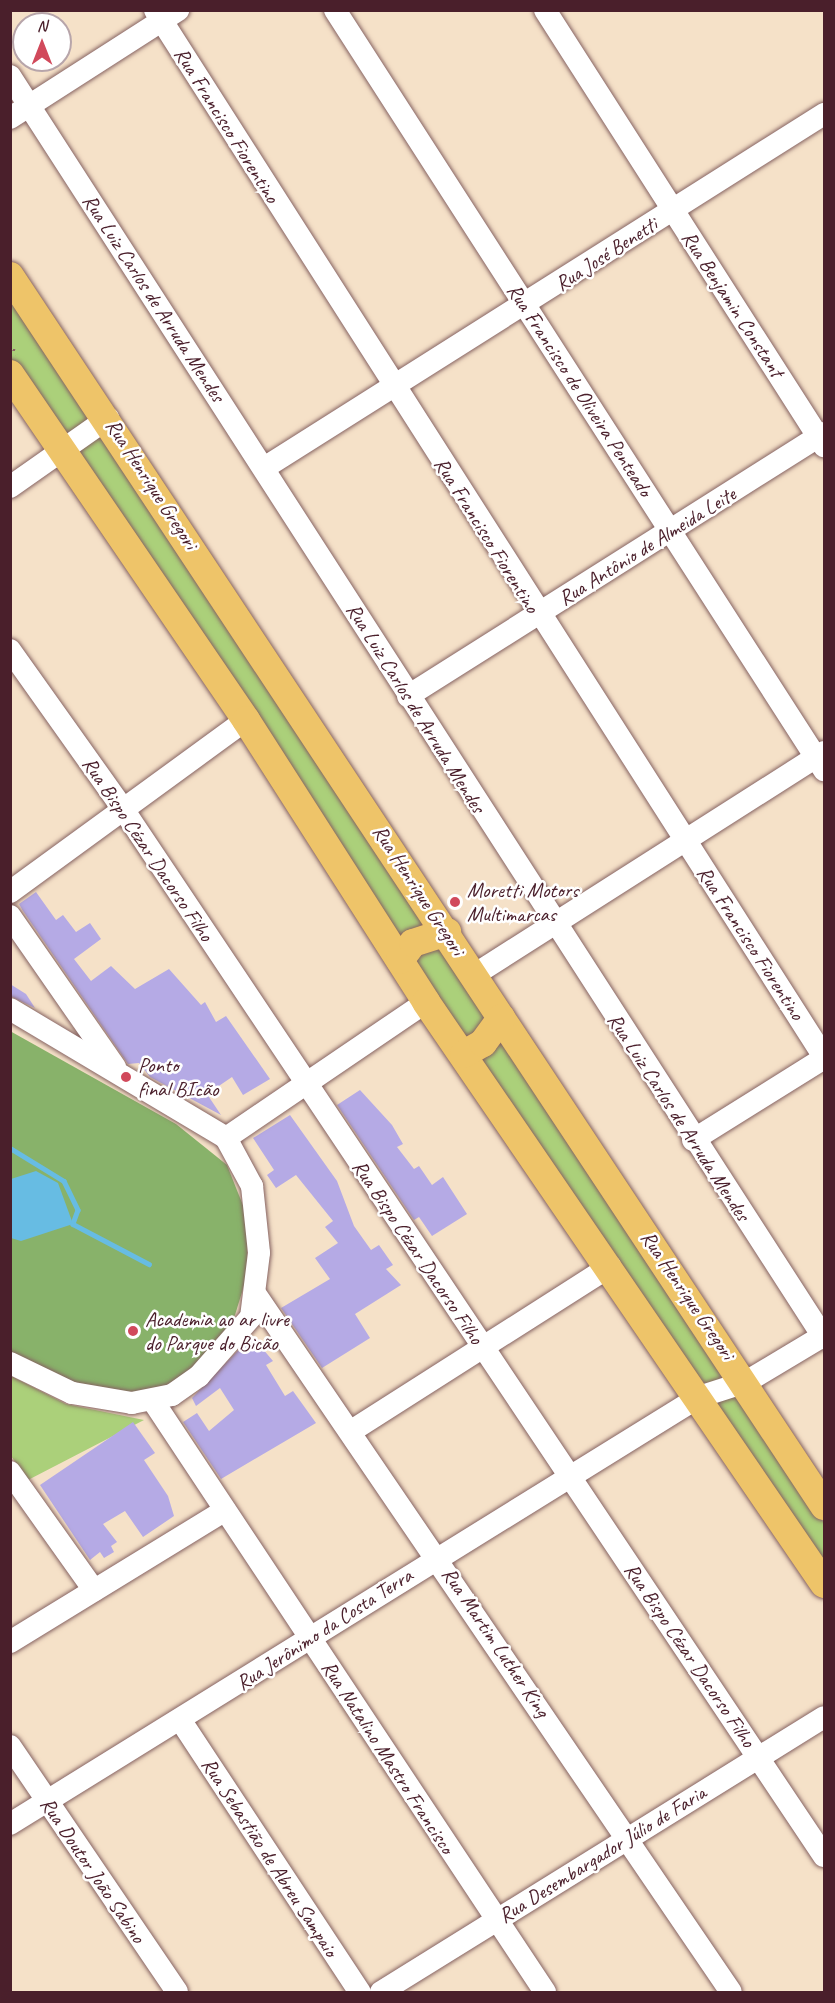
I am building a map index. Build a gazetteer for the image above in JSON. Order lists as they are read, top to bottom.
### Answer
{
  "streets": {
    "main road": ["Rua Henrique Gregori"],
    "street": [
      "Rua Francisco Fiorentino",
      "Rua José Benetti",
      "Rua Luiz Carlos de Arruda Mendes",
      "Rua Benjamin Constant",
      "Rua Francisco de Oliveira Penteado",
      "Rua Antônio de Almeida Leite",
      "Rua Bispo Cézar Dacorso Filho",
      "Rua Jerônimo da Costa Terra",
      "Rua Martim Luther King",
      "Rua Natalino Mastro Francisco",
      "Rua Desembargador Júlio de Faria",
      "Rua Sebastião de Abreu Sampaio",
      "Rua Doutor João Sabino"
    ]
  },
  "crossings": [
    ["Rua Francisco Fiorentino", "Rua José Benetti"],
    ["Rua Francisco Fiorentino", "Rua Antônio de Almeida Leite"],
    ["Rua José Benetti", "Rua Luiz Carlos de Arruda Mendes"],
    ["Rua José Benetti", "Rua Benjamin Constant"],
    ["Rua José Benetti", "Rua Francisco de Oliveira Penteado"],
    ["Rua Luiz Carlos de Arruda Mendes", "Rua Antônio de Almeida Leite"],
    ["Rua Luiz Carlos de Arruda Mendes", "Rua Jerônimo da Costa Terra"],
    ["Rua Benjamin Constant", "Rua Antônio de Almeida Leite"],
    ["Rua Francisco de Oliveira Penteado", "Rua Antônio de Almeida Leite"],
    ["Rua Henrique Gregori", "Rua Jerônimo da Costa Terra"],
    ["Rua Bispo Cézar Dacorso Filho", "Rua Jerônimo da Costa Terra"],
    ["Rua Bispo Cézar Dacorso Filho", "Rua Desembargador Júlio de Faria"],
    ["Rua Jerônimo da Costa Terra", "Rua Martim Luther King"],
    ["Rua Jerônimo da Costa Terra", "Rua Natalino Mastro Francisco"],
    ["Rua Jerônimo da Costa Terra", "Rua Sebastião de Abreu Sampaio"],
    ["Rua Jerônimo da Costa Terra", "Rua Doutor João Sabino"],
    ["Rua Martim Luther King", "Rua Desembargador Júlio de Faria"],
    ["Rua Natalino Mastro Francisco", "Rua Desembargador Júlio de Faria"]
  ],
  "places": ["Moretti Motors Multimarcas", "Ponto final BIcão", "Academia ao ar livre do Parque do Bicão"],
  "north": "top"
}
